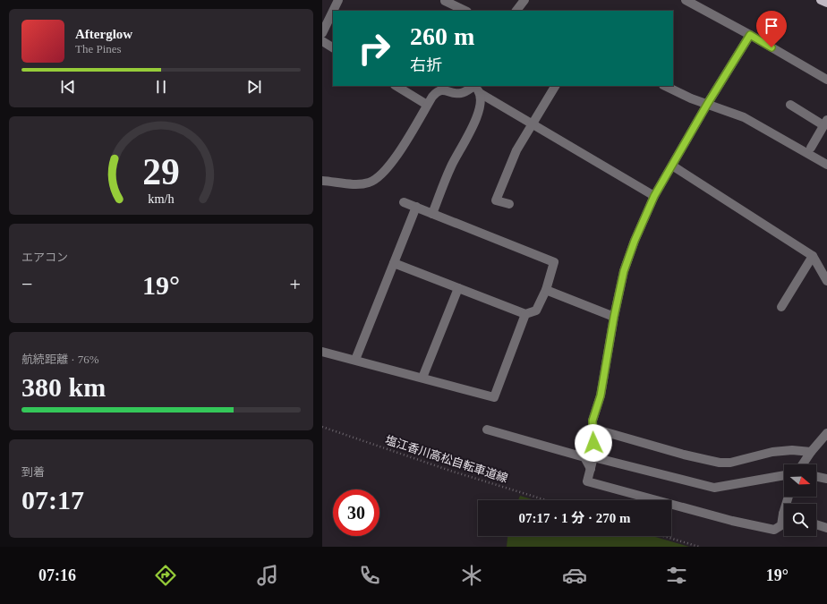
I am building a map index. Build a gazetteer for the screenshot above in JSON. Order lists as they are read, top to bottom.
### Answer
{
  "streets": {
    "path": ["塩江香川高松自転車道線"]
  },
  "north": "right",
  "page": {
    "turn": ["260 m", "右折"],
    "song": ["Afterglow", "The Pines"],
    "tile": [
      "エアコン",
      ["航続距離 · 76%", "380 km"],
      ["到着", "07:17"]
    ],
    "heat": ["−", "19°", "+"],
    "limit": "30",
    "trip": "07:17 · 1 分 · 270 m",
    "tabs": ["07:16", "19°"],
    "gauge": ["29", "km/h"]
  }
}
